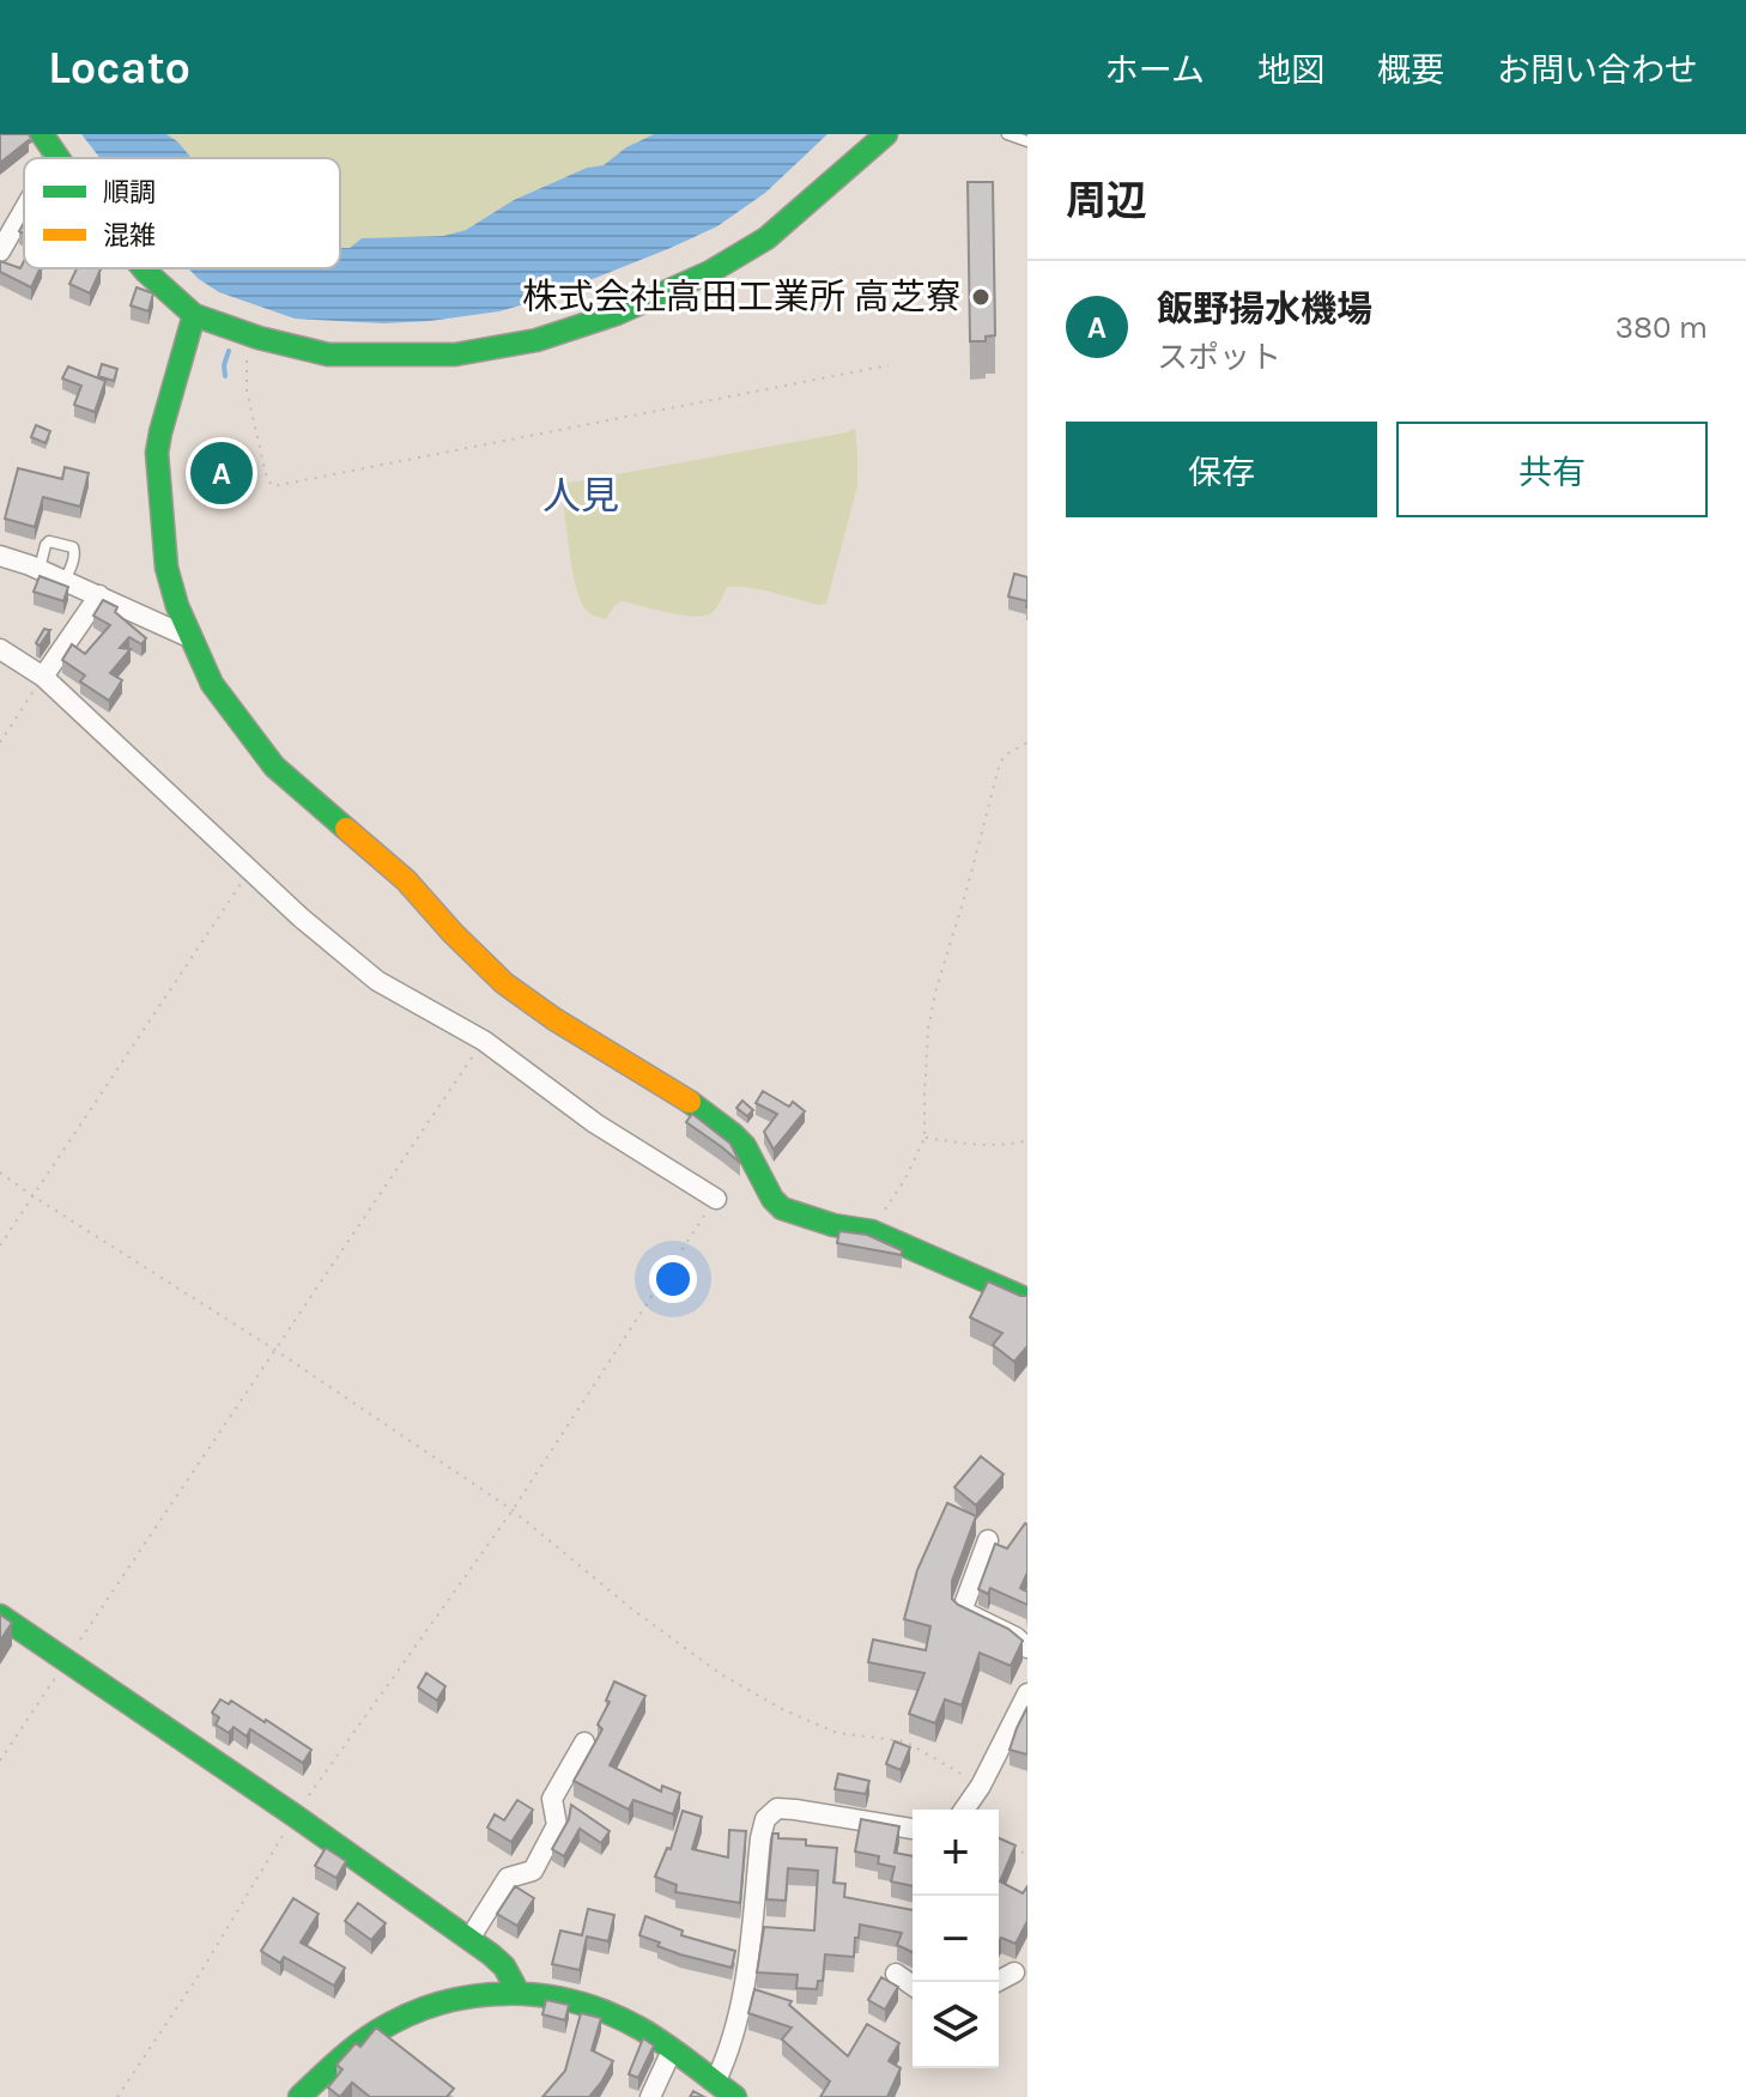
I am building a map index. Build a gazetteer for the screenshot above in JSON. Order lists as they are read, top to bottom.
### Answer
{
  "districts": ["人見"],
  "places": ["株式会社高田工業所 高芝寮"],
  "legend": ["順調", "混雑"],
  "page": {
    "header": "Locato",
    "nav": [
      "ホーム",
      "地図",
      "概要",
      "お問い合わせ"
    ],
    "heading": "周辺",
    "list": [
      {
        "mark": "A",
        "name": "飯野揚水機場",
        "note": "スポット",
        "value": "380 m"
      }
    ],
    "buttons": ["保存", "共有"],
    "pins": "A",
    "map_buttons": ["+", "−"]
  }
}
